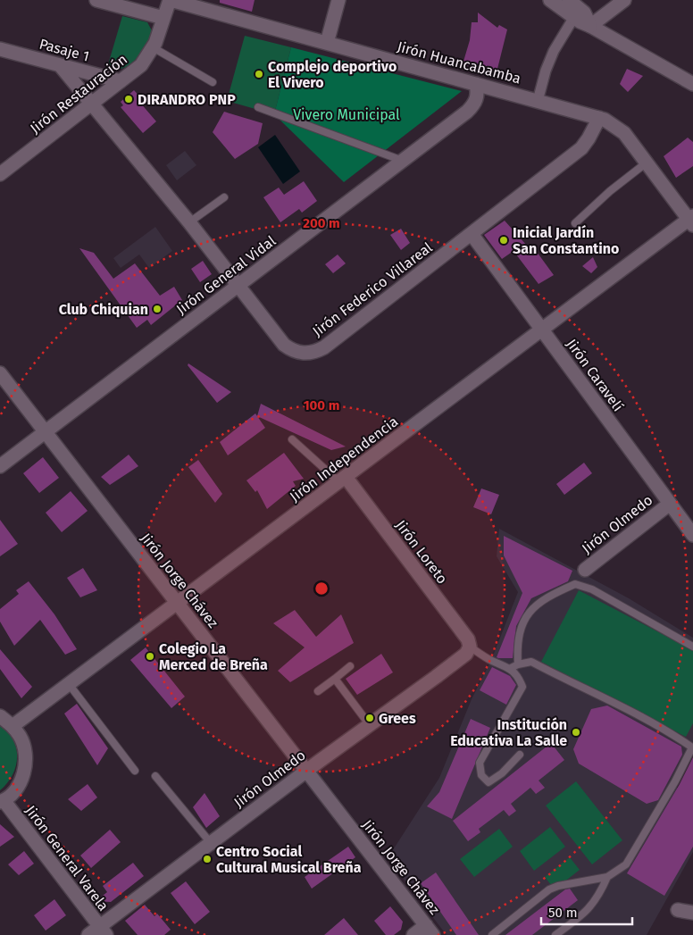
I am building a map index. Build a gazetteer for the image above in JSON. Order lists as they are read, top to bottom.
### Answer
{
  "streets": {
    "street": [
      "Pasaje 1",
      "Jirón Huancabamba",
      "Jirón Restauración",
      "Jirón General Vidal",
      "Jirón Federico Villareal",
      "Jirón Caravelí",
      "Jirón Independencia",
      "Jirón Olmedo",
      "Jirón Loreto",
      "Jirón Jorge Chávez",
      "Jirón General Varela"
    ]
  },
  "crossings": [
    ["Pasaje 1", "Jirón Restauración"],
    ["Pasaje 1", "Jirón Federico Villareal"],
    ["Jirón Huancabamba", "Jirón Restauración"],
    ["Jirón Huancabamba", "Jirón General Vidal"],
    ["Jirón Huancabamba", "Jirón Federico Villareal"],
    ["Jirón Huancabamba", "Jirón Independencia"],
    ["Jirón Restauración", "Jirón Federico Villareal"],
    ["Jirón General Vidal", "Jirón Federico Villareal"],
    ["Jirón General Vidal", "Jirón Jorge Chávez"],
    ["Jirón Federico Villareal", "Jirón Caravelí"],
    ["Jirón Caravelí", "Jirón Independencia"],
    ["Jirón Caravelí", "Jirón Olmedo"],
    ["Jirón Independencia", "Jirón Loreto"],
    ["Jirón Independencia", "Jirón Jorge Chávez"],
    ["Jirón Olmedo", "Jirón Loreto"],
    ["Jirón Olmedo", "Jirón Jorge Chávez"],
    ["Jirón Olmedo", "Jirón General Varela"]
  ],
  "parks": ["Vivero Municipal"],
  "places": [
    "Complejo deportivo El Vivero",
    "DIRANDRO PNP",
    "Inicial Jardín San Constantino",
    "Club Chiquian",
    "Colegio La Merced de Breña",
    "Grees",
    "Institución Educativa La Salle",
    "Centro Social Cultural Musical Breña"
  ],
  "scale_bar": "50 m",
  "rings": ["200 m", "100 m"]
}
